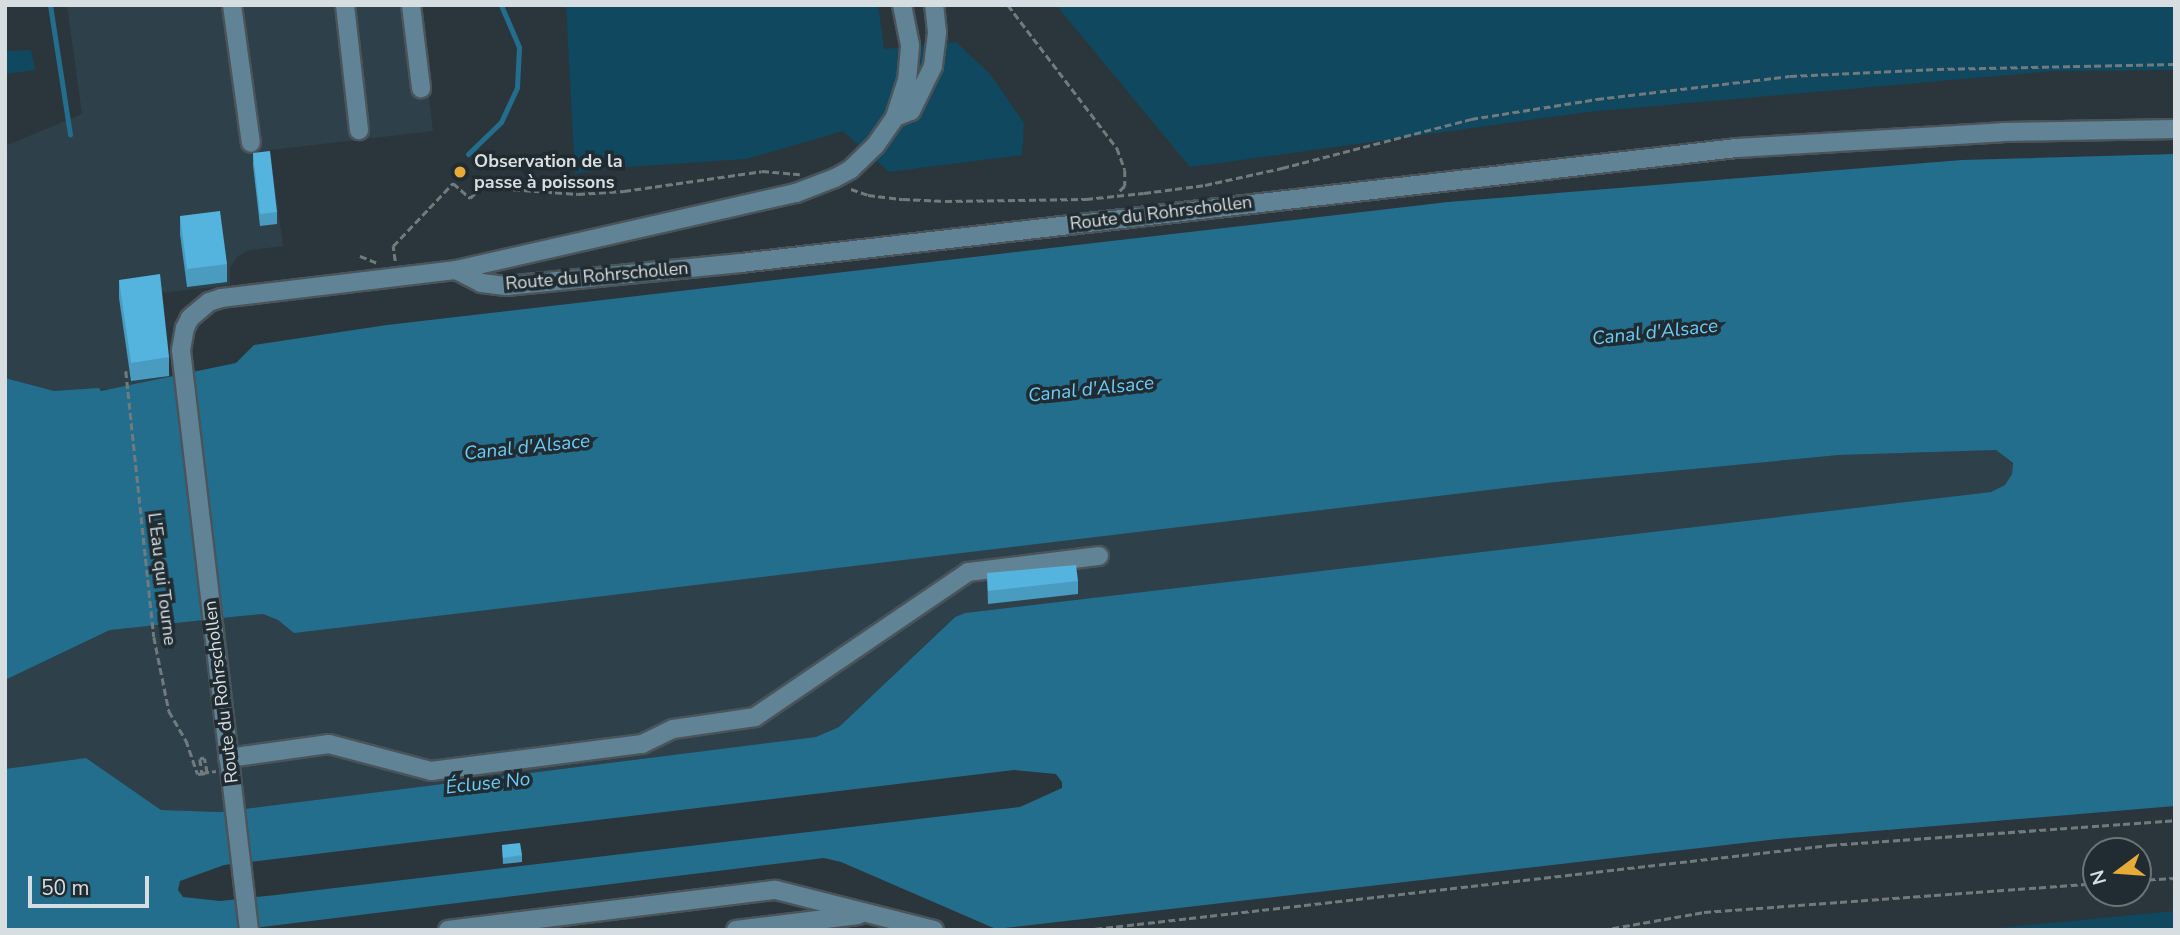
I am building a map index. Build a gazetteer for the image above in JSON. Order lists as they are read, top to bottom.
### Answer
{
  "streets": {
    "street": ["Route du Rohrschollen"],
    "path": ["L'Eau qui Tourne"]
  },
  "water": ["Canal d'Alsace", "Écluse No"],
  "places": ["Observation de la passe à poissons"],
  "scale_bar": "50 m",
  "north": "left"
}
